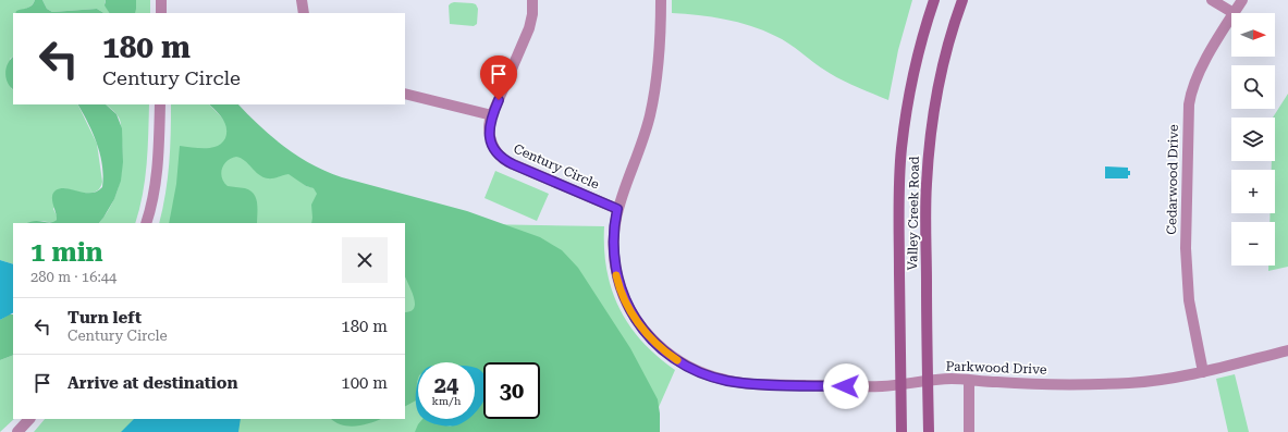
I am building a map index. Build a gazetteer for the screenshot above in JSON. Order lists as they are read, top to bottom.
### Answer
{
  "streets": {
    "main road": ["Valley Creek Road"],
    "street": ["Century Circle", "Cedarwood Drive", "Parkwood Drive"]
  },
  "crossings": [
    ["Century Circle", "Parkwood Drive"],
    ["Cedarwood Drive", "Parkwood Drive"],
    ["Valley Creek Road", "Parkwood Drive"]
  ],
  "north": "right",
  "page": {
    "map_buttons": ["+", "−"],
    "turn": ["180 m", "Century Circle"],
    "heading": ["1 min", "280 m · 16:44"],
    "list": [
      {
        "name": "Turn left",
        "note": "Century Circle",
        "value": "180 m"
      },
      {
        "name": "Arrive at destination",
        "value": "100 m"
      }
    ],
    "speed": "24 km/h",
    "limit": "30"
  }
}
